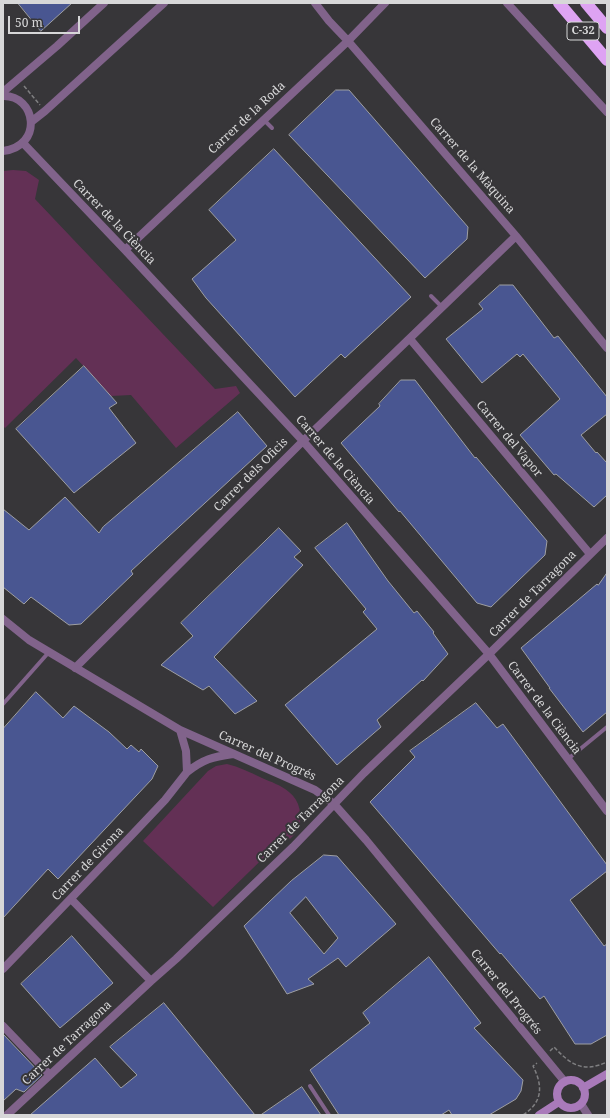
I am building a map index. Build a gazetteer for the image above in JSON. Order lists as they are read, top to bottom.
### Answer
{
  "streets": {
    "highway": ["C-32"],
    "street": [
      "Carrer de la Roda",
      "Carrer de la Màquina",
      "Carrer de la Ciència",
      "Carrer del Vapor",
      "Carrer dels Oficis",
      "Carrer de Tarragona",
      "Carrer del Progrés",
      "Carrer de Girona"
    ]
  },
  "crossings": [
    ["Carrer de la Roda", "Carrer de la Màquina"],
    ["Carrer de la Roda", "Carrer de la Ciència"],
    ["Carrer de la Màquina", "Carrer dels Oficis"],
    ["Carrer de la Ciència", "Carrer dels Oficis"],
    ["Carrer de la Ciència", "Carrer de Tarragona"],
    ["Carrer del Vapor", "Carrer dels Oficis"],
    ["Carrer del Vapor", "Carrer de Tarragona"],
    ["Carrer dels Oficis", "Carrer del Progrés"],
    ["Carrer de Tarragona", "Carrer del Progrés"],
    ["Carrer del Progrés", "Carrer de Girona"]
  ],
  "scale_bar": "50 m"
}
